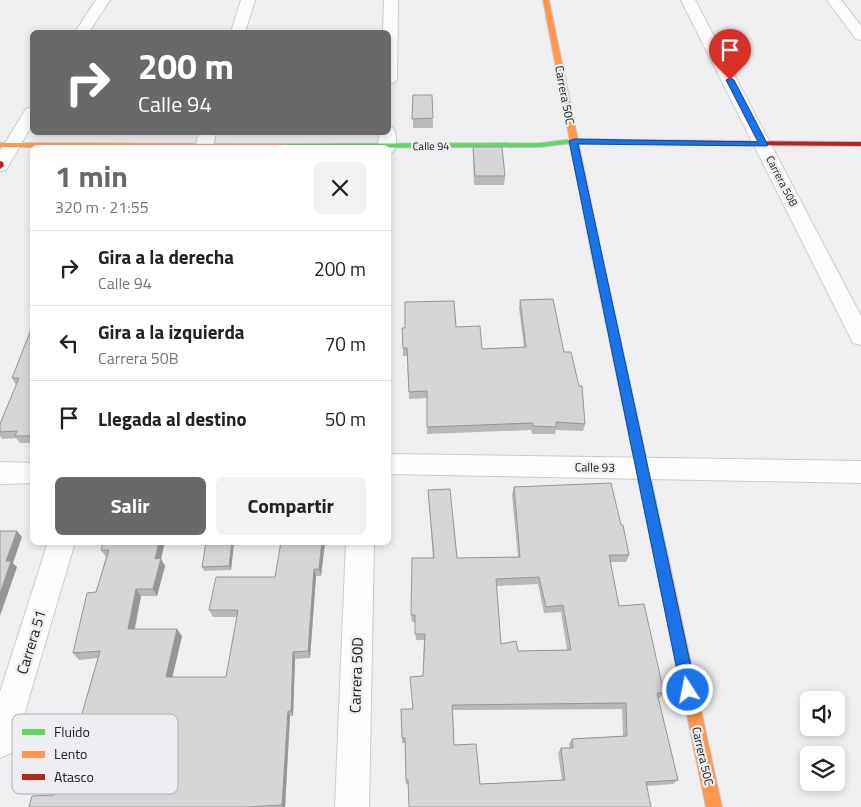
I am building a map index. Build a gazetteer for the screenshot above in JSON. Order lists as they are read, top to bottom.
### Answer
{
  "streets": {
    "street": [
      "Carrera 50C",
      "Calle 94",
      "Carrera 50B",
      "Calle 93",
      "Carrera 51",
      "Carrera 50D"
    ]
  },
  "crossings": [
    ["Carrera 50C", "Calle 94"],
    ["Carrera 50C", "Calle 93"],
    ["Calle 94", "Carrera 50B"]
  ],
  "legend": ["Fluido", "Lento", "Atasco"],
  "page": {
    "turn": ["200 m", "Calle 94"],
    "heading": ["1 min", "320 m · 21:55"],
    "list": [
      {
        "name": "Gira a la derecha",
        "note": "Calle 94",
        "value": "200 m"
      },
      {
        "name": "Gira a la izquierda",
        "note": "Carrera 50B",
        "value": "70 m"
      },
      {
        "name": "Llegada al destino",
        "value": "50 m"
      }
    ],
    "buttons": ["Salir", "Compartir"]
  }
}
